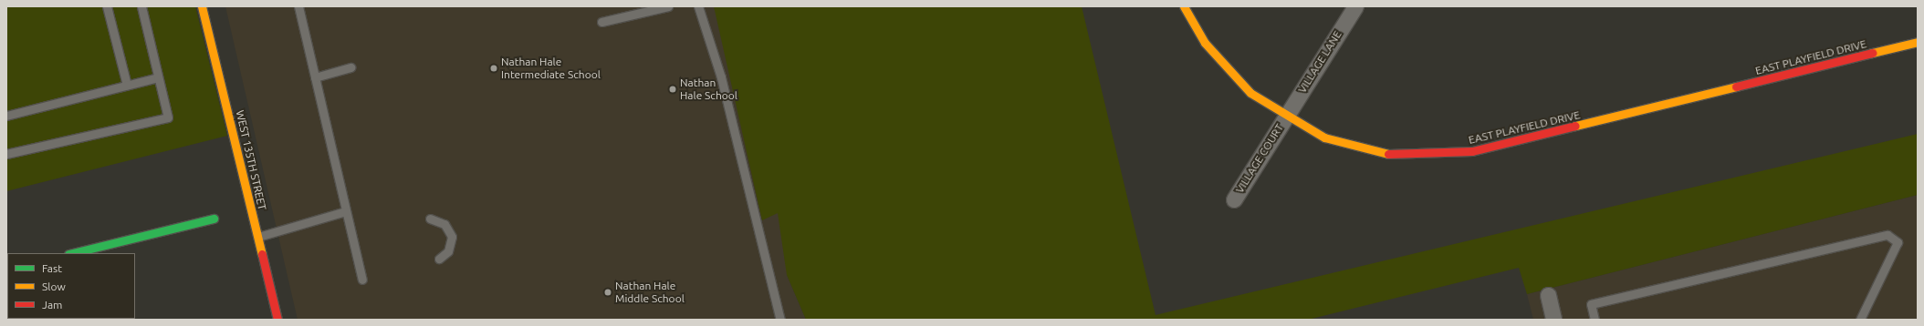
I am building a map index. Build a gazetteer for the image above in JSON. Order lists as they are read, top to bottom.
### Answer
{
  "streets": {
    "street": [
      "EAST PLAYFIELD DRIVE",
      "VILLAGE LANE",
      "VILLAGE COURT",
      "WEST 135TH STREET"
    ]
  },
  "crossings": [
    ["EAST PLAYFIELD DRIVE", "VILLAGE LANE"],
    ["EAST PLAYFIELD DRIVE", "VILLAGE COURT"],
    ["VILLAGE LANE", "VILLAGE COURT"]
  ],
  "places": ["Nathan Hale Intermediate School", "Nathan Hale School", "Nathan Hale Middle School"],
  "legend": ["Fast", "Slow", "Jam"]
}
